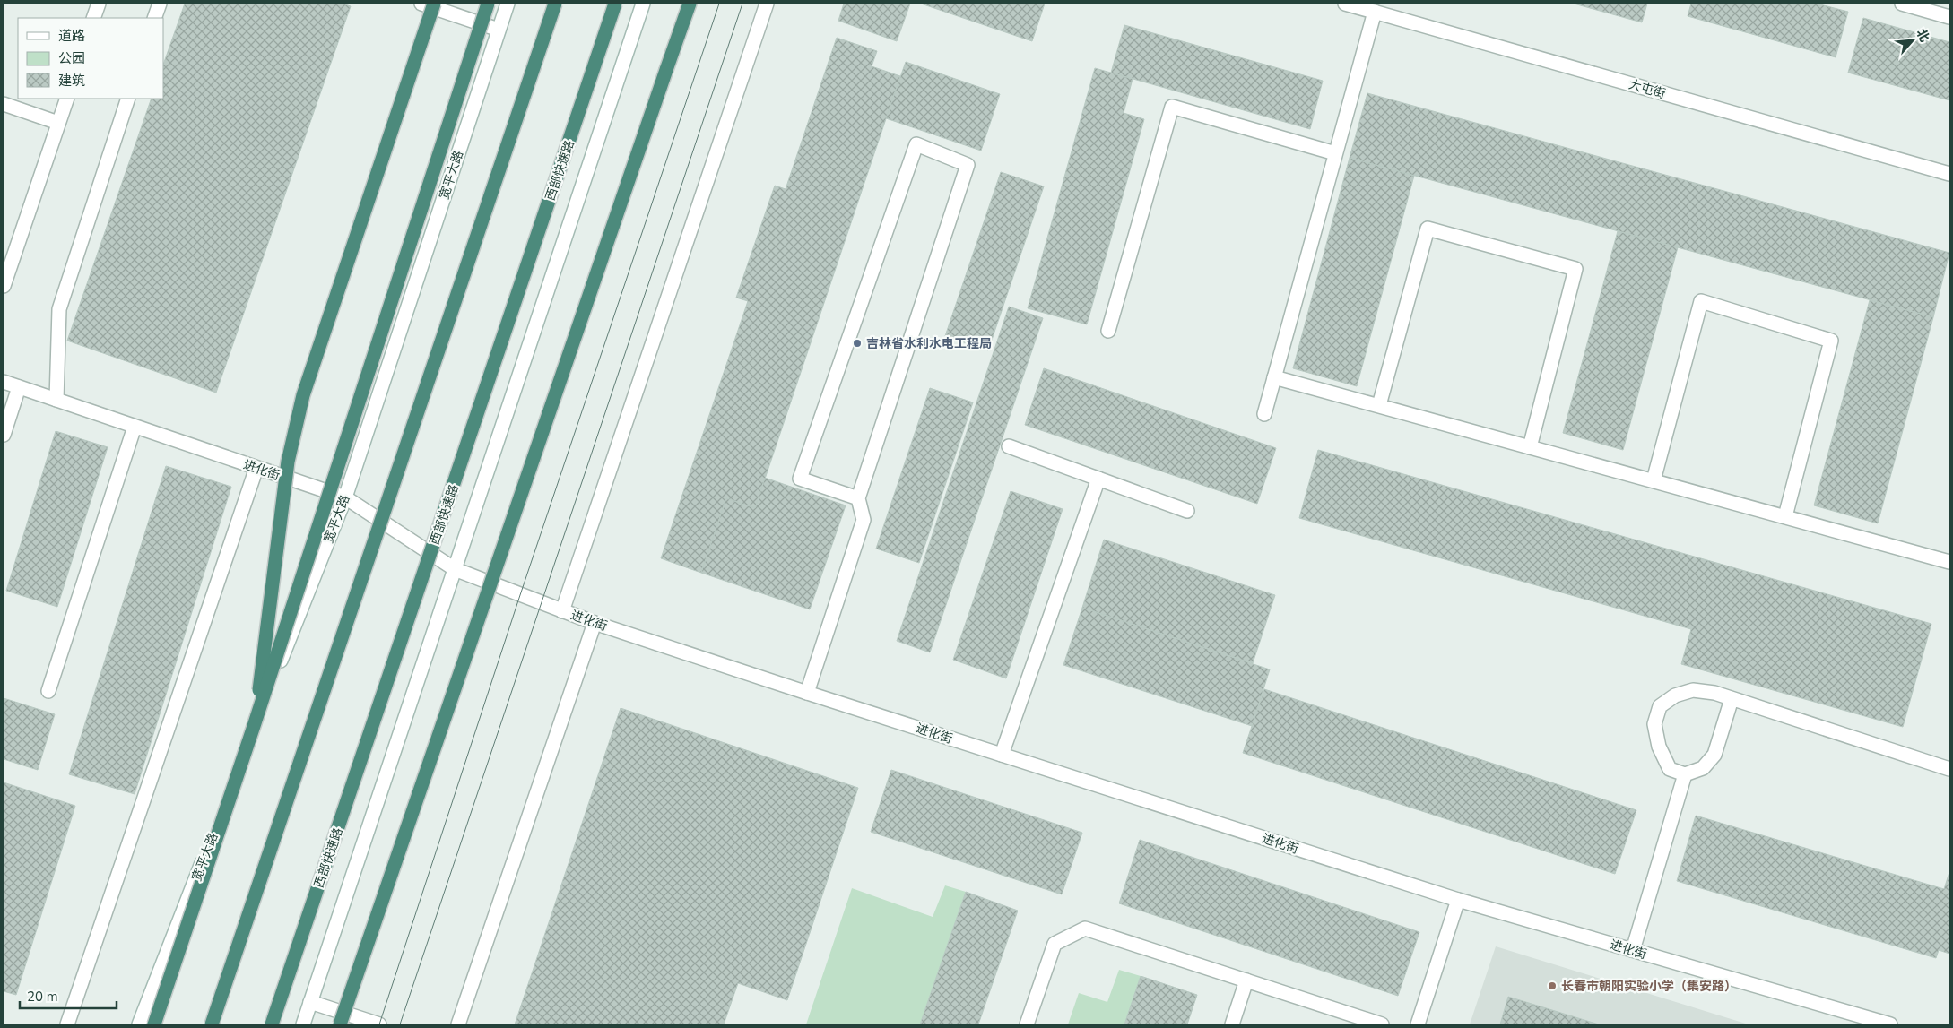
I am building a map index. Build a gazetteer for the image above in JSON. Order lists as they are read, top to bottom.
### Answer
{
  "streets": {
    "highway": ["西部快速路"],
    "street": ["大屯街", "宽平大路", "进化街"]
  },
  "crossings": [
    ["宽平大路", "进化街"]
  ],
  "places": ["吉林省水利水电工程局", "长春市朝阳实验小学（集安路）"],
  "legend": ["道路", "公园", "建筑"],
  "scale_bar": "20 m",
  "north": "top right"
}
